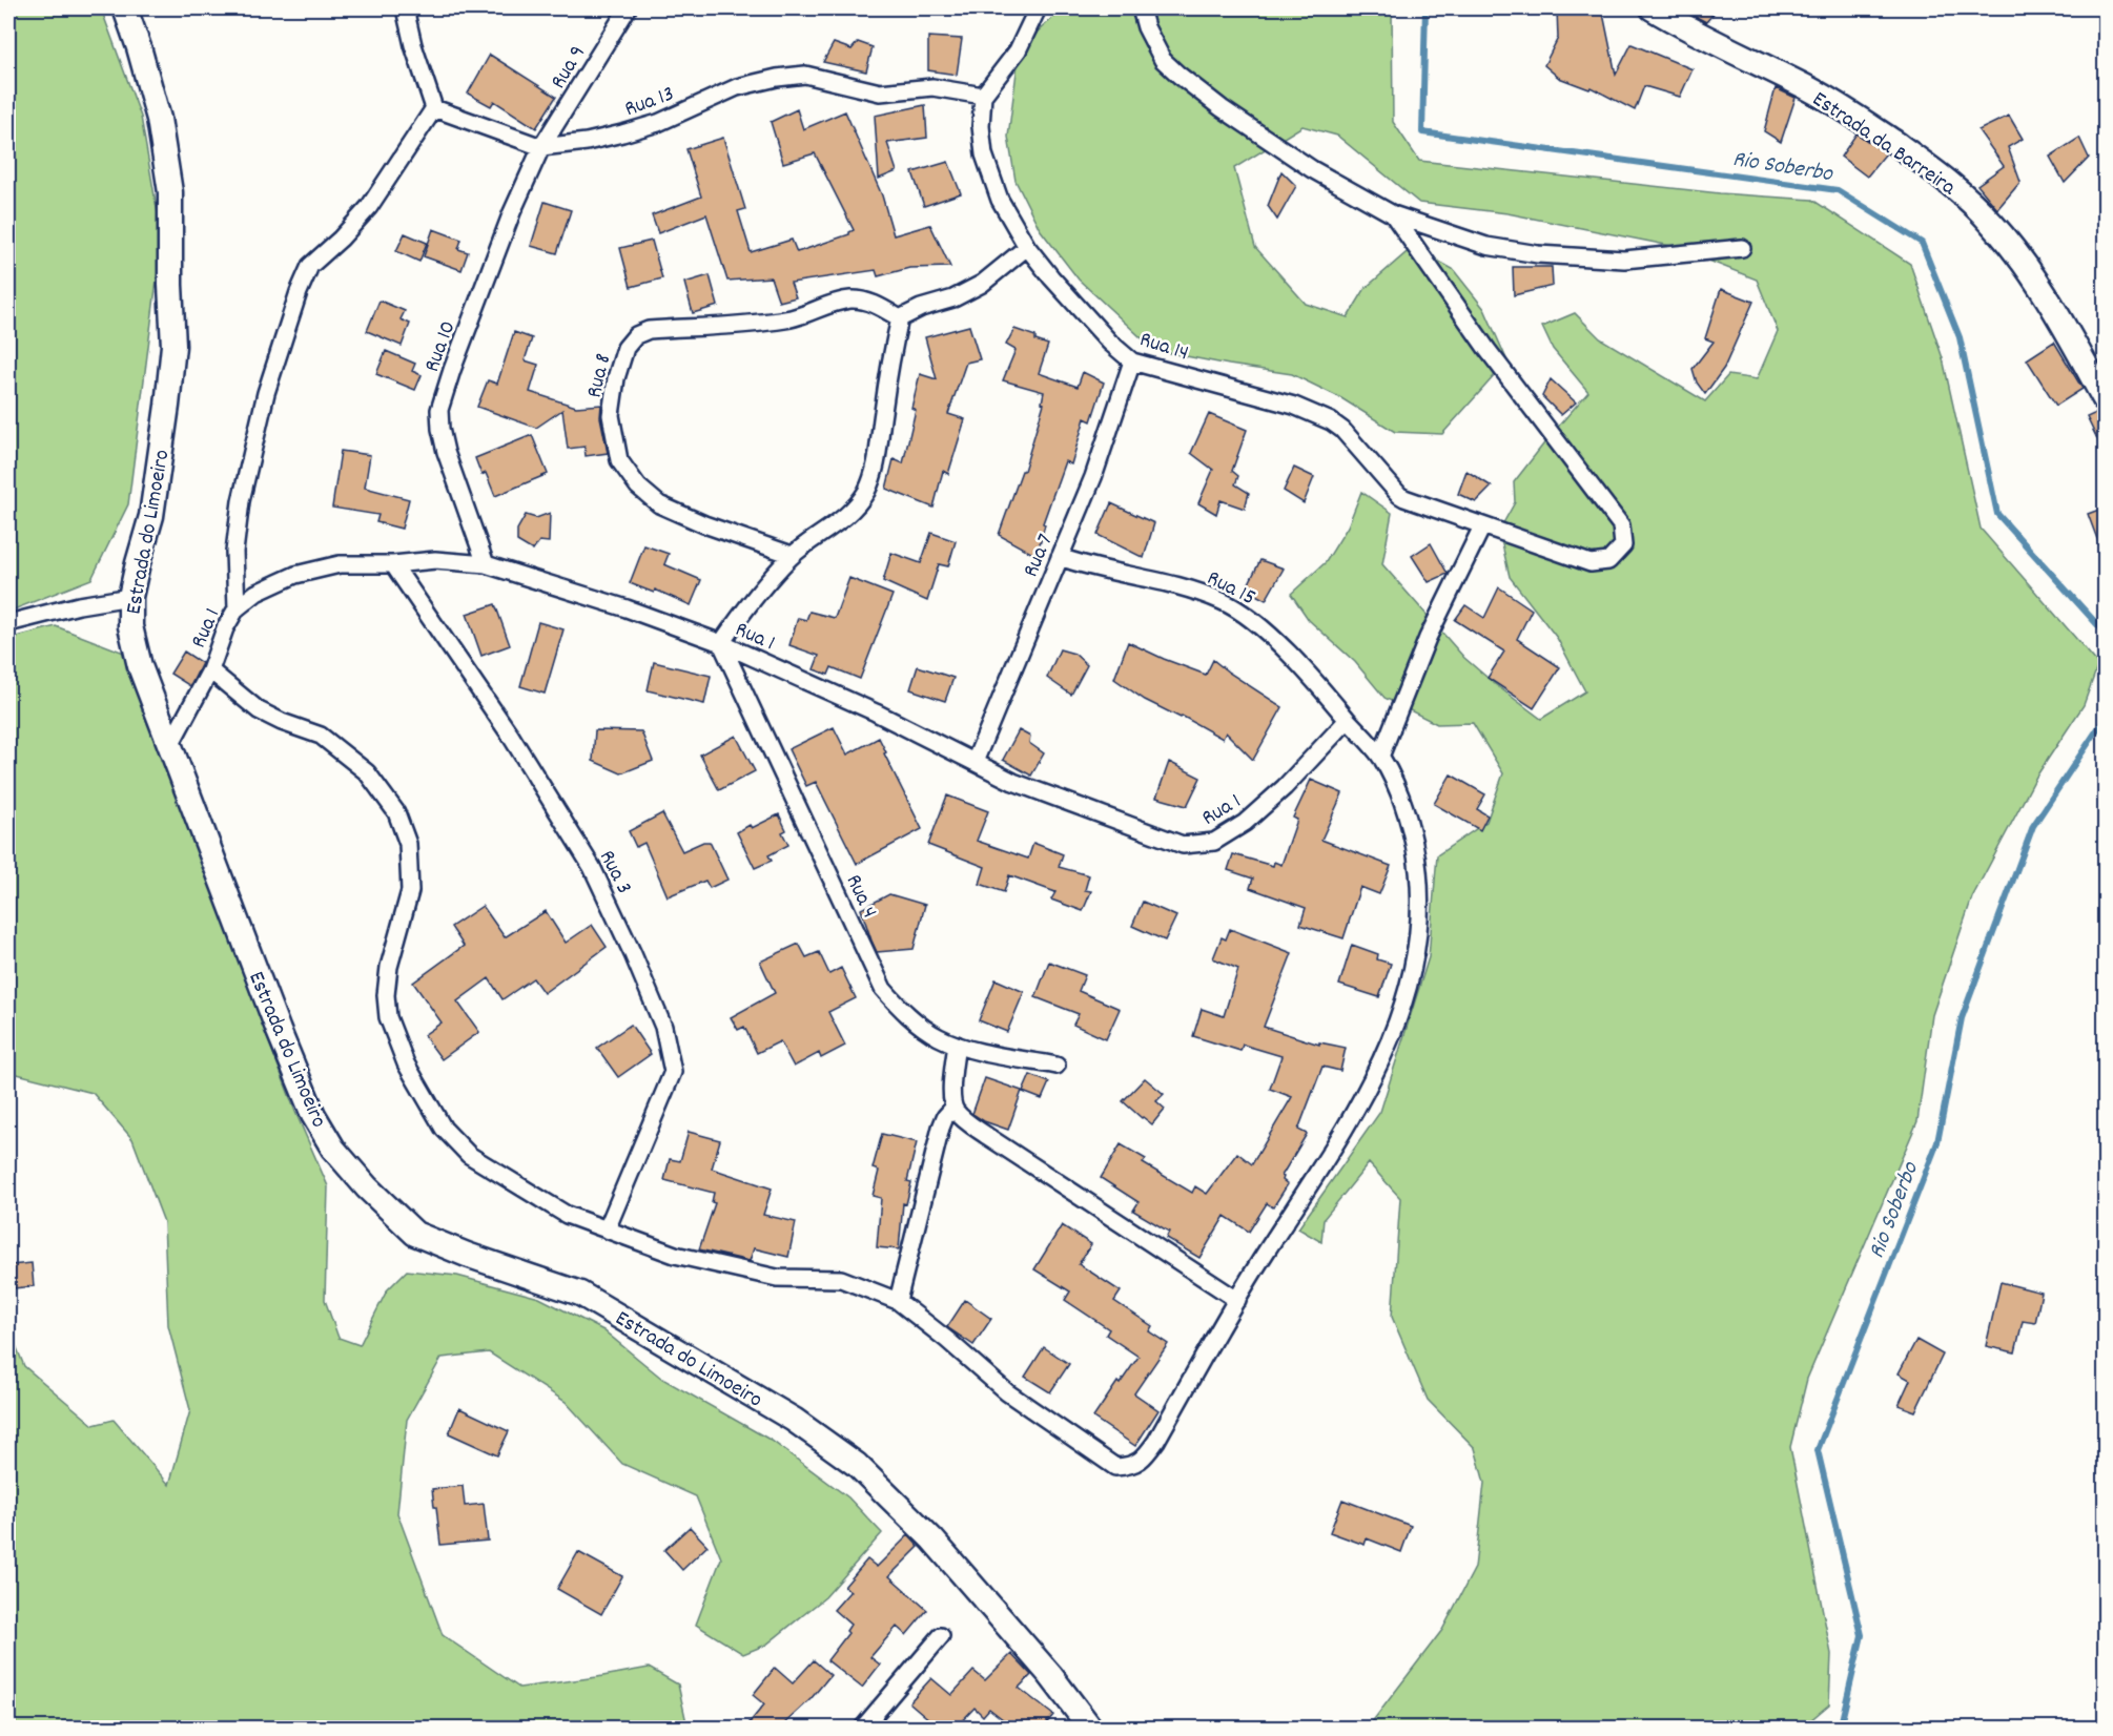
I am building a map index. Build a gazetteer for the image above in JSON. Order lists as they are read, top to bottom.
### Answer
{
  "streets": {
    "street": [
      "Rua 9",
      "Rua 13",
      "Estrada da Barreira",
      "Rua 14",
      "Rua 10",
      "Rua 8",
      "Estrada do Limoeiro",
      "Rua 7",
      "Rua 15",
      "Rua 1",
      "Rua 3",
      "Rua 4"
    ]
  },
  "crossings": [
    ["Rua 9", "Rua 13"],
    ["Rua 9", "Rua 10"],
    ["Rua 13", "Rua 10"],
    ["Rua 14", "Rua 7"],
    ["Rua 10", "Rua 1"],
    ["Estrada do Limoeiro", "Rua 1"],
    ["Rua 7", "Rua 15"],
    ["Rua 7", "Rua 1"],
    ["Rua 15", "Rua 1"],
    ["Rua 15", "Rua 3"],
    ["Rua 1", "Rua 3"],
    ["Rua 1", "Rua 4"]
  ],
  "water": ["Rio Soberbo"]
}
